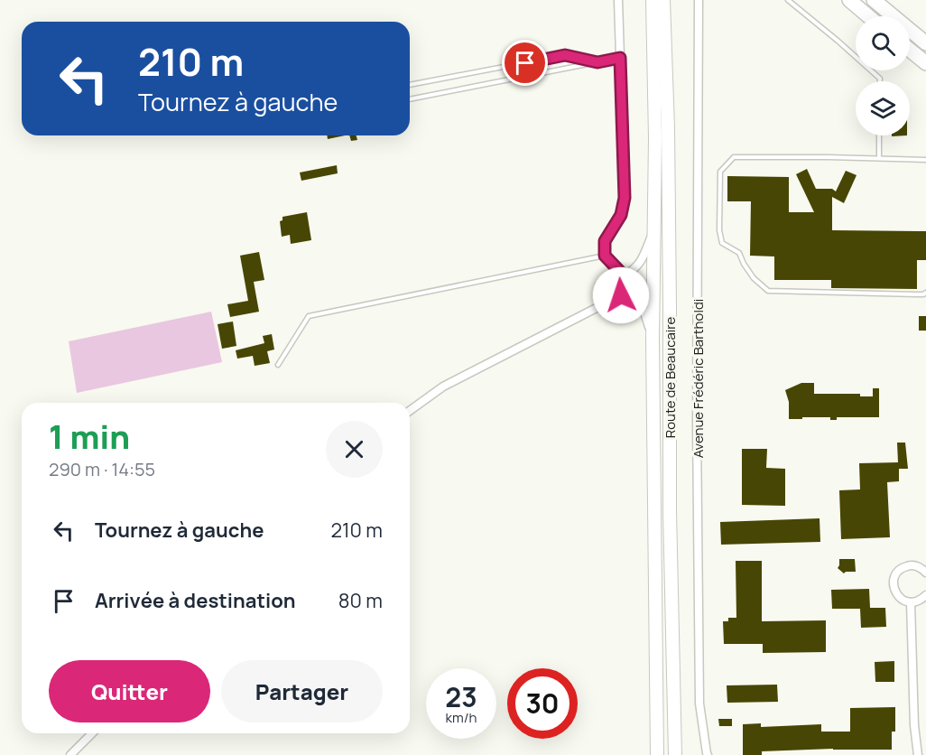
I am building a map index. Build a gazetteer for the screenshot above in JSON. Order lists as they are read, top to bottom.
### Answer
{
  "streets": {
    "main road": ["Route de Beaucaire"],
    "street": ["Avenue Frédéric Bartholdi"]
  },
  "page": {
    "turn": ["210 m", "Tournez à gauche"],
    "heading": ["1 min", "290 m · 14:55"],
    "list": [
      {
        "name": "Tournez à gauche",
        "value": "210 m"
      },
      {
        "name": "Arrivée à destination",
        "value": "80 m"
      }
    ],
    "buttons": ["Quitter", "Partager"],
    "speed": "23 km/h",
    "limit": "30"
  }
}
